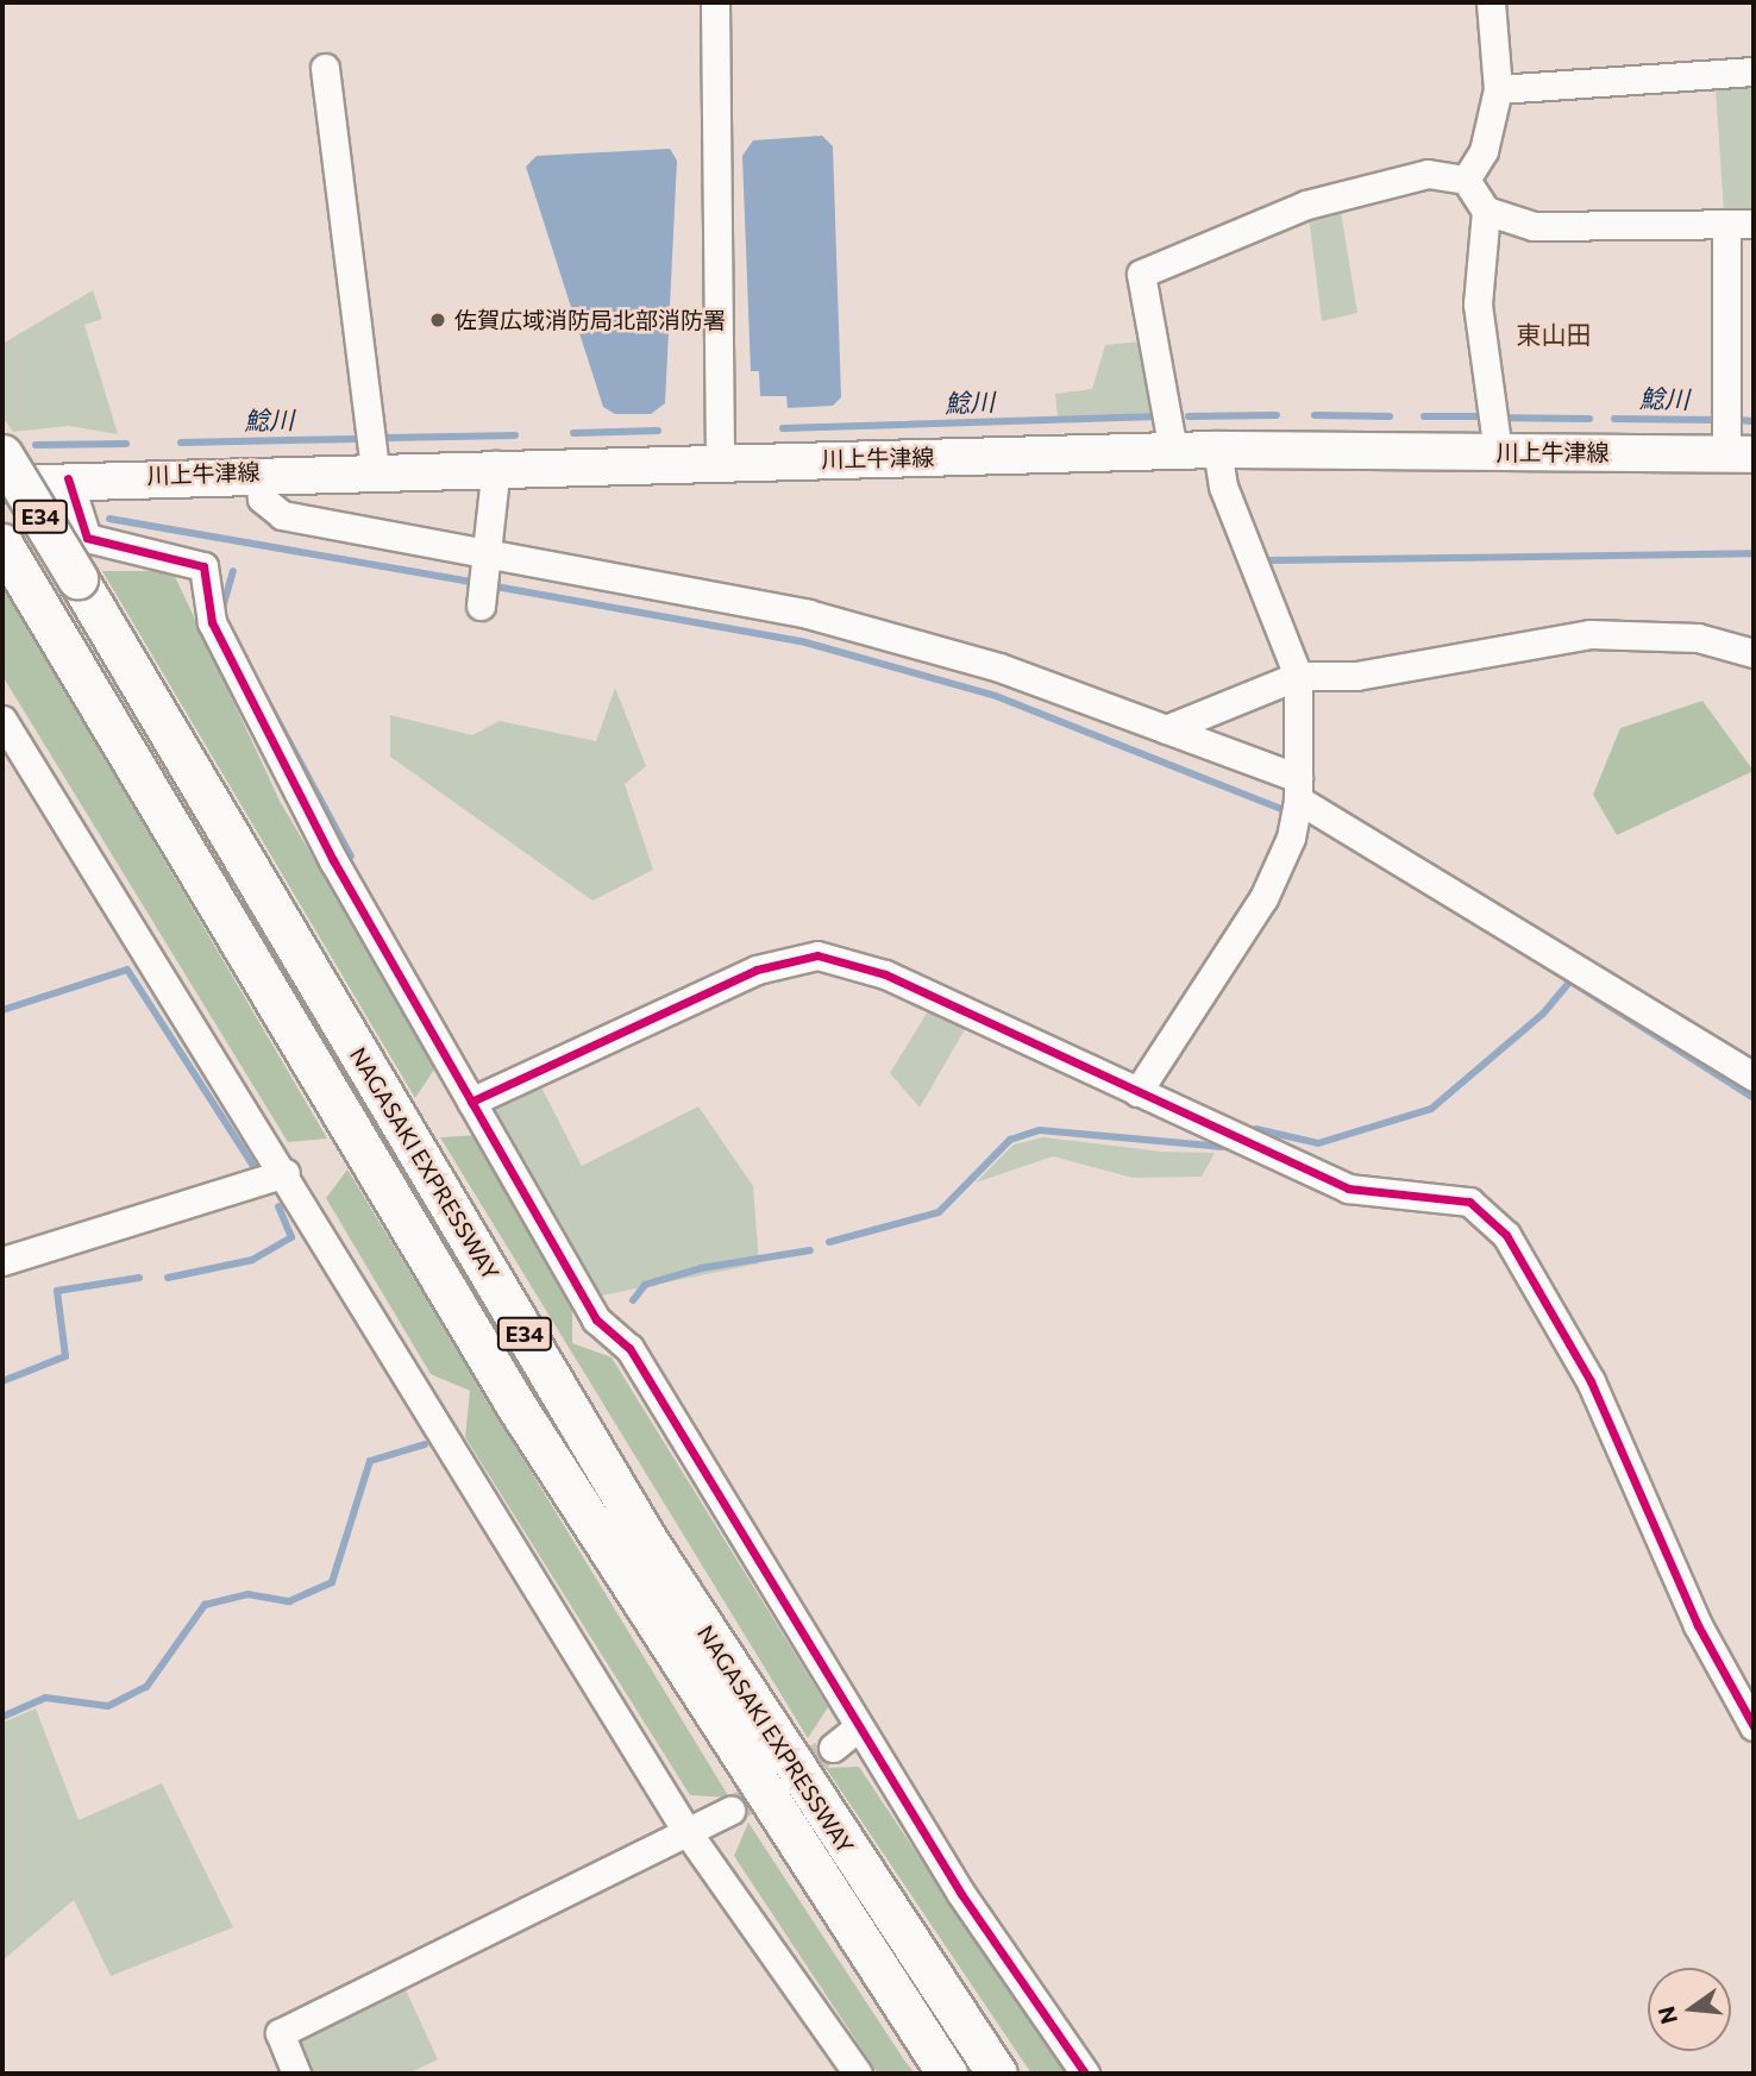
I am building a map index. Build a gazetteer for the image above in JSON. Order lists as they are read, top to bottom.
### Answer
{
  "streets": {
    "highway": ["E34", "NAGASAKI EXPRESSWAY"],
    "main road": ["川上牛津線"]
  },
  "districts": ["東山田"],
  "water": ["鯰川"],
  "places": ["佐賀広域消防局北部消防署"],
  "north": "left"
}
